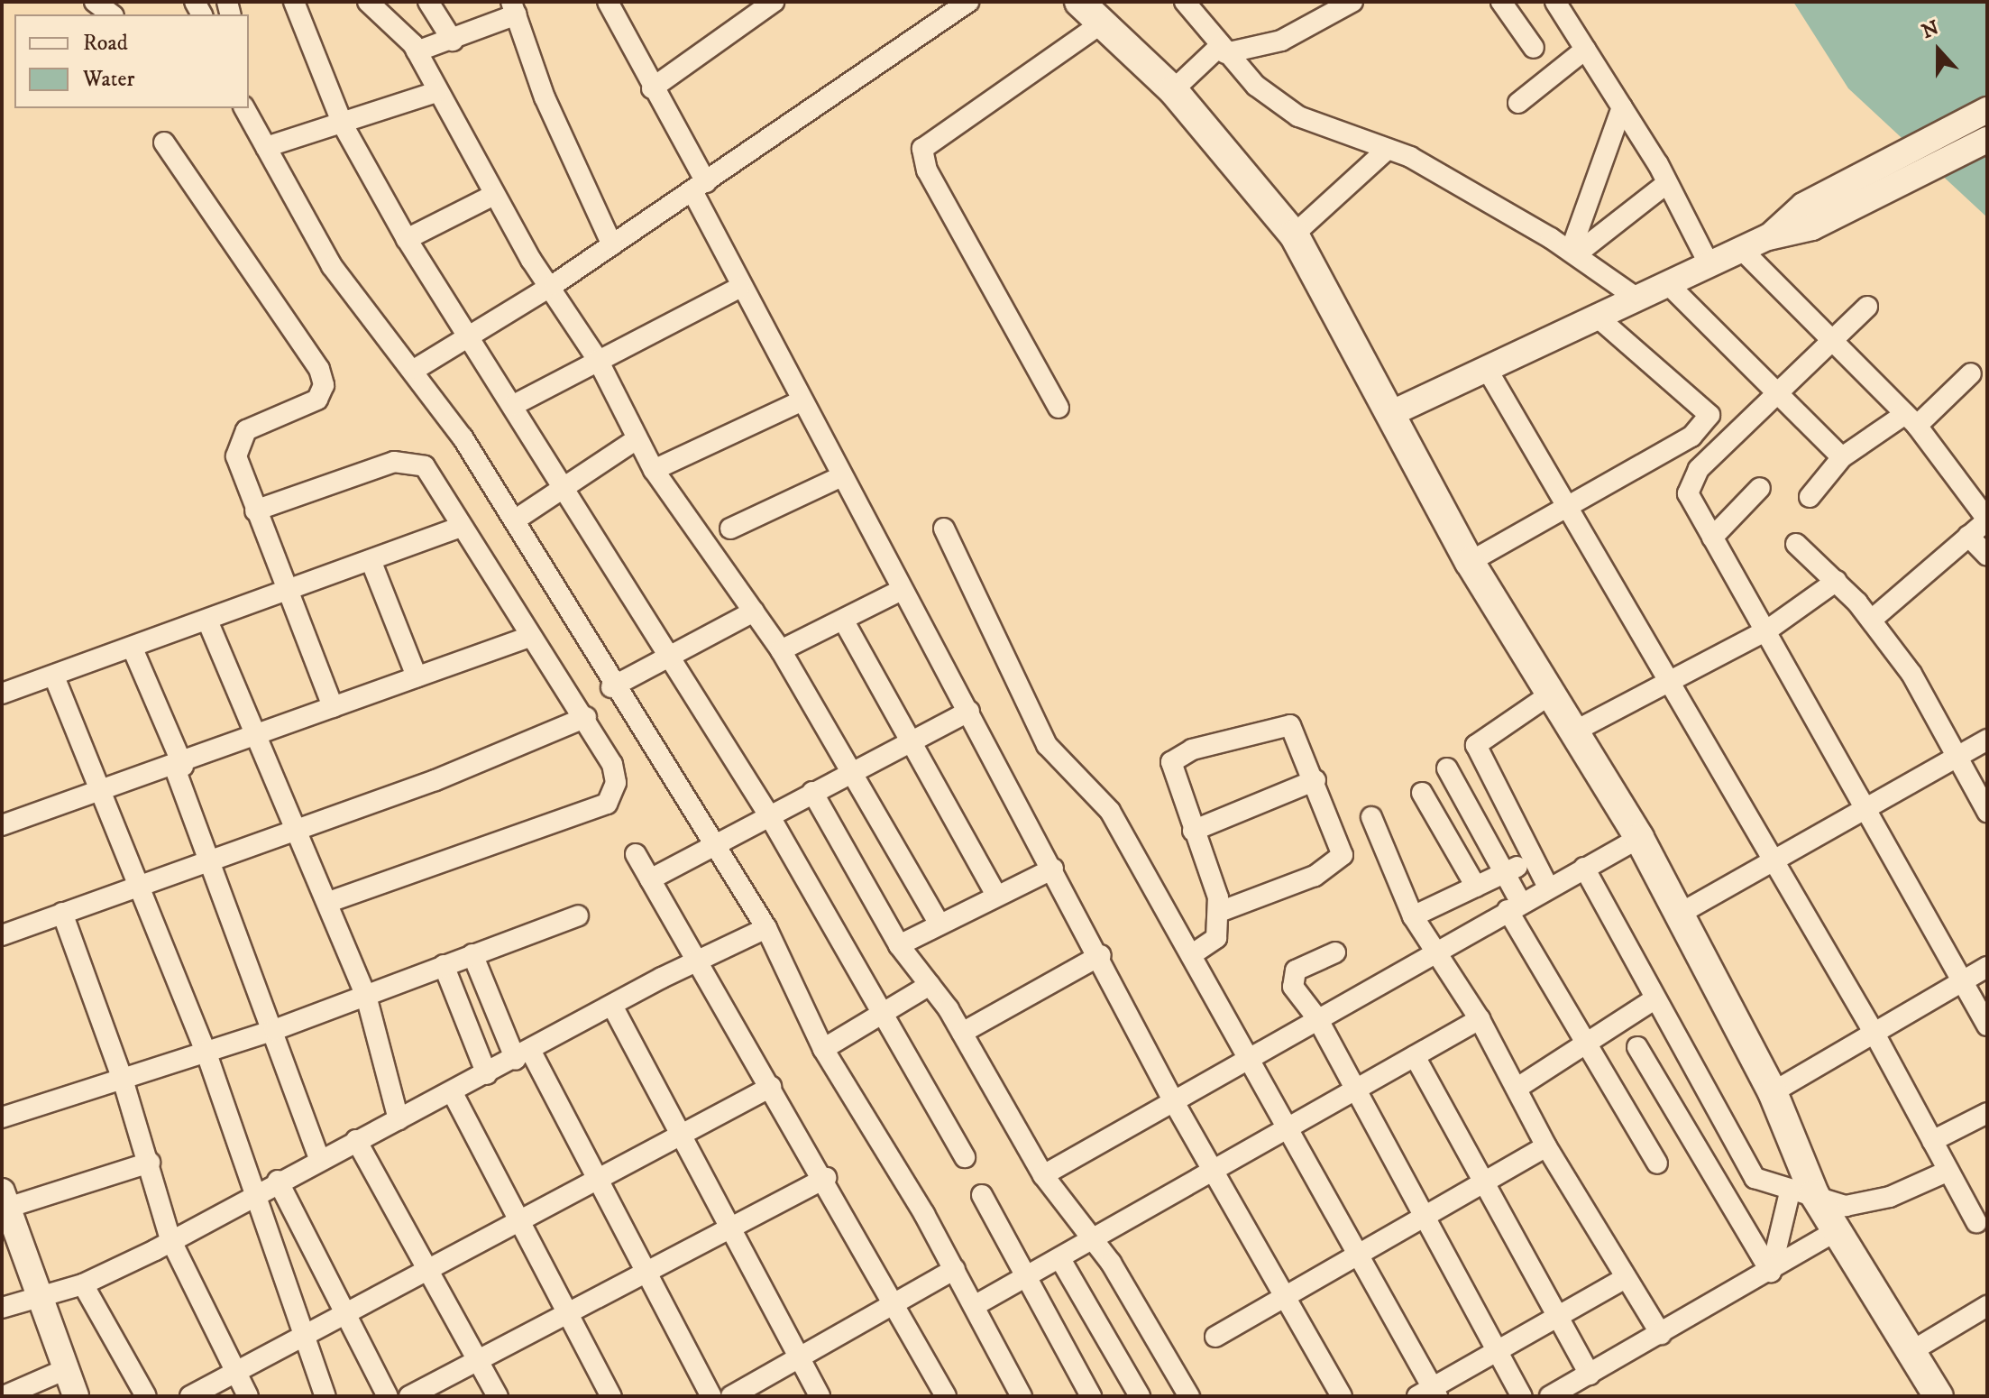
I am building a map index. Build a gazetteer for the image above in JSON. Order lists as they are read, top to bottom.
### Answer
{
  "legend": ["Road", "Water"],
  "north": "top"
}
